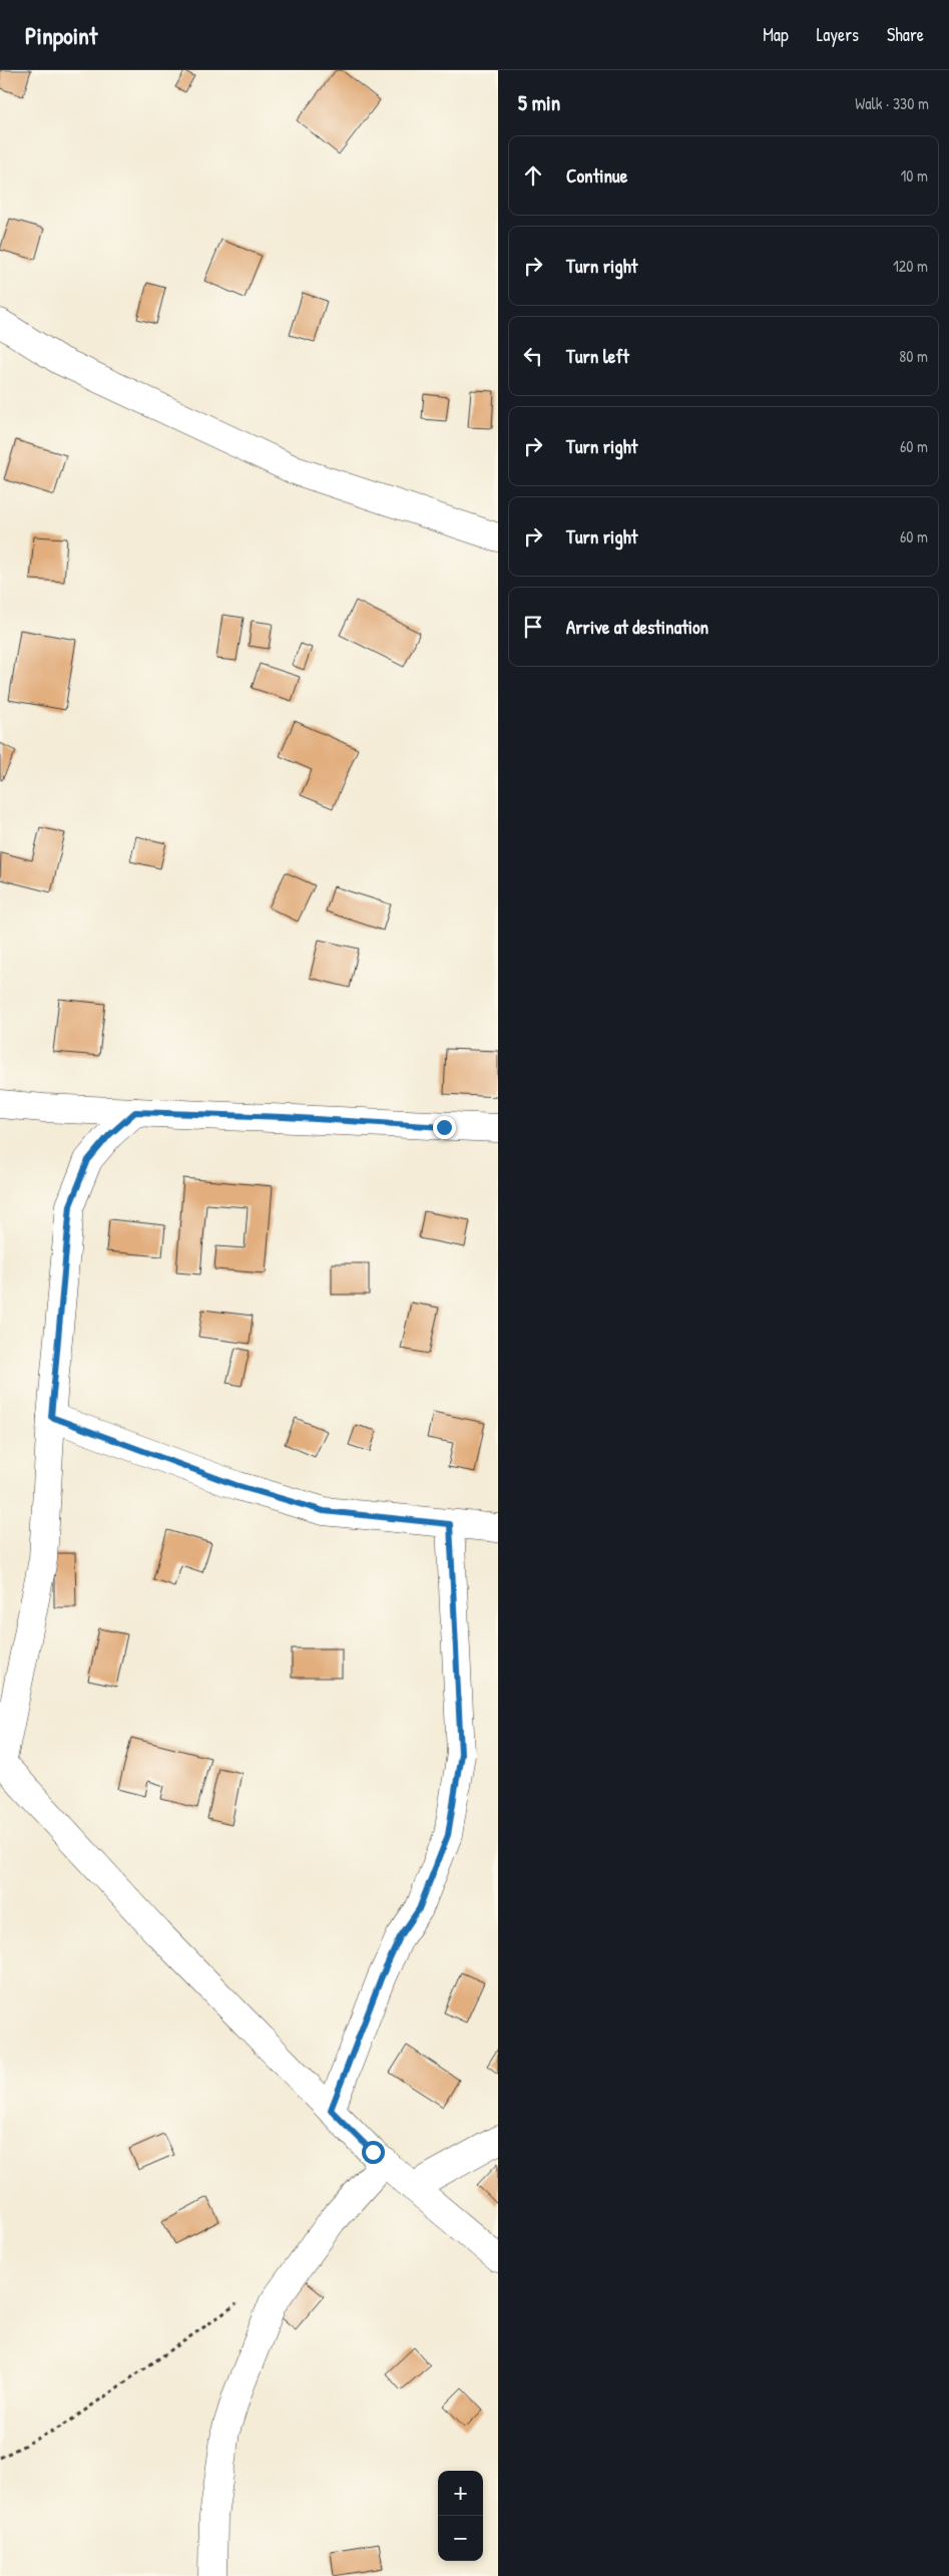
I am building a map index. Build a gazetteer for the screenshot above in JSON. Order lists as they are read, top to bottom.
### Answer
{
  "page": {
    "header": "Pinpoint",
    "nav": ["Map", "Layers", "Share"],
    "heading": ["5 min", "Walk · 330 m"],
    "list": [
      ["Continue", "10 m"],
      ["Turn right", "120 m"],
      ["Turn left", "80 m"],
      ["Turn right", "60 m"],
      ["Turn right", "60 m"],
      "Arrive at destination"
    ],
    "map_buttons": ["+", "−"]
  }
}
